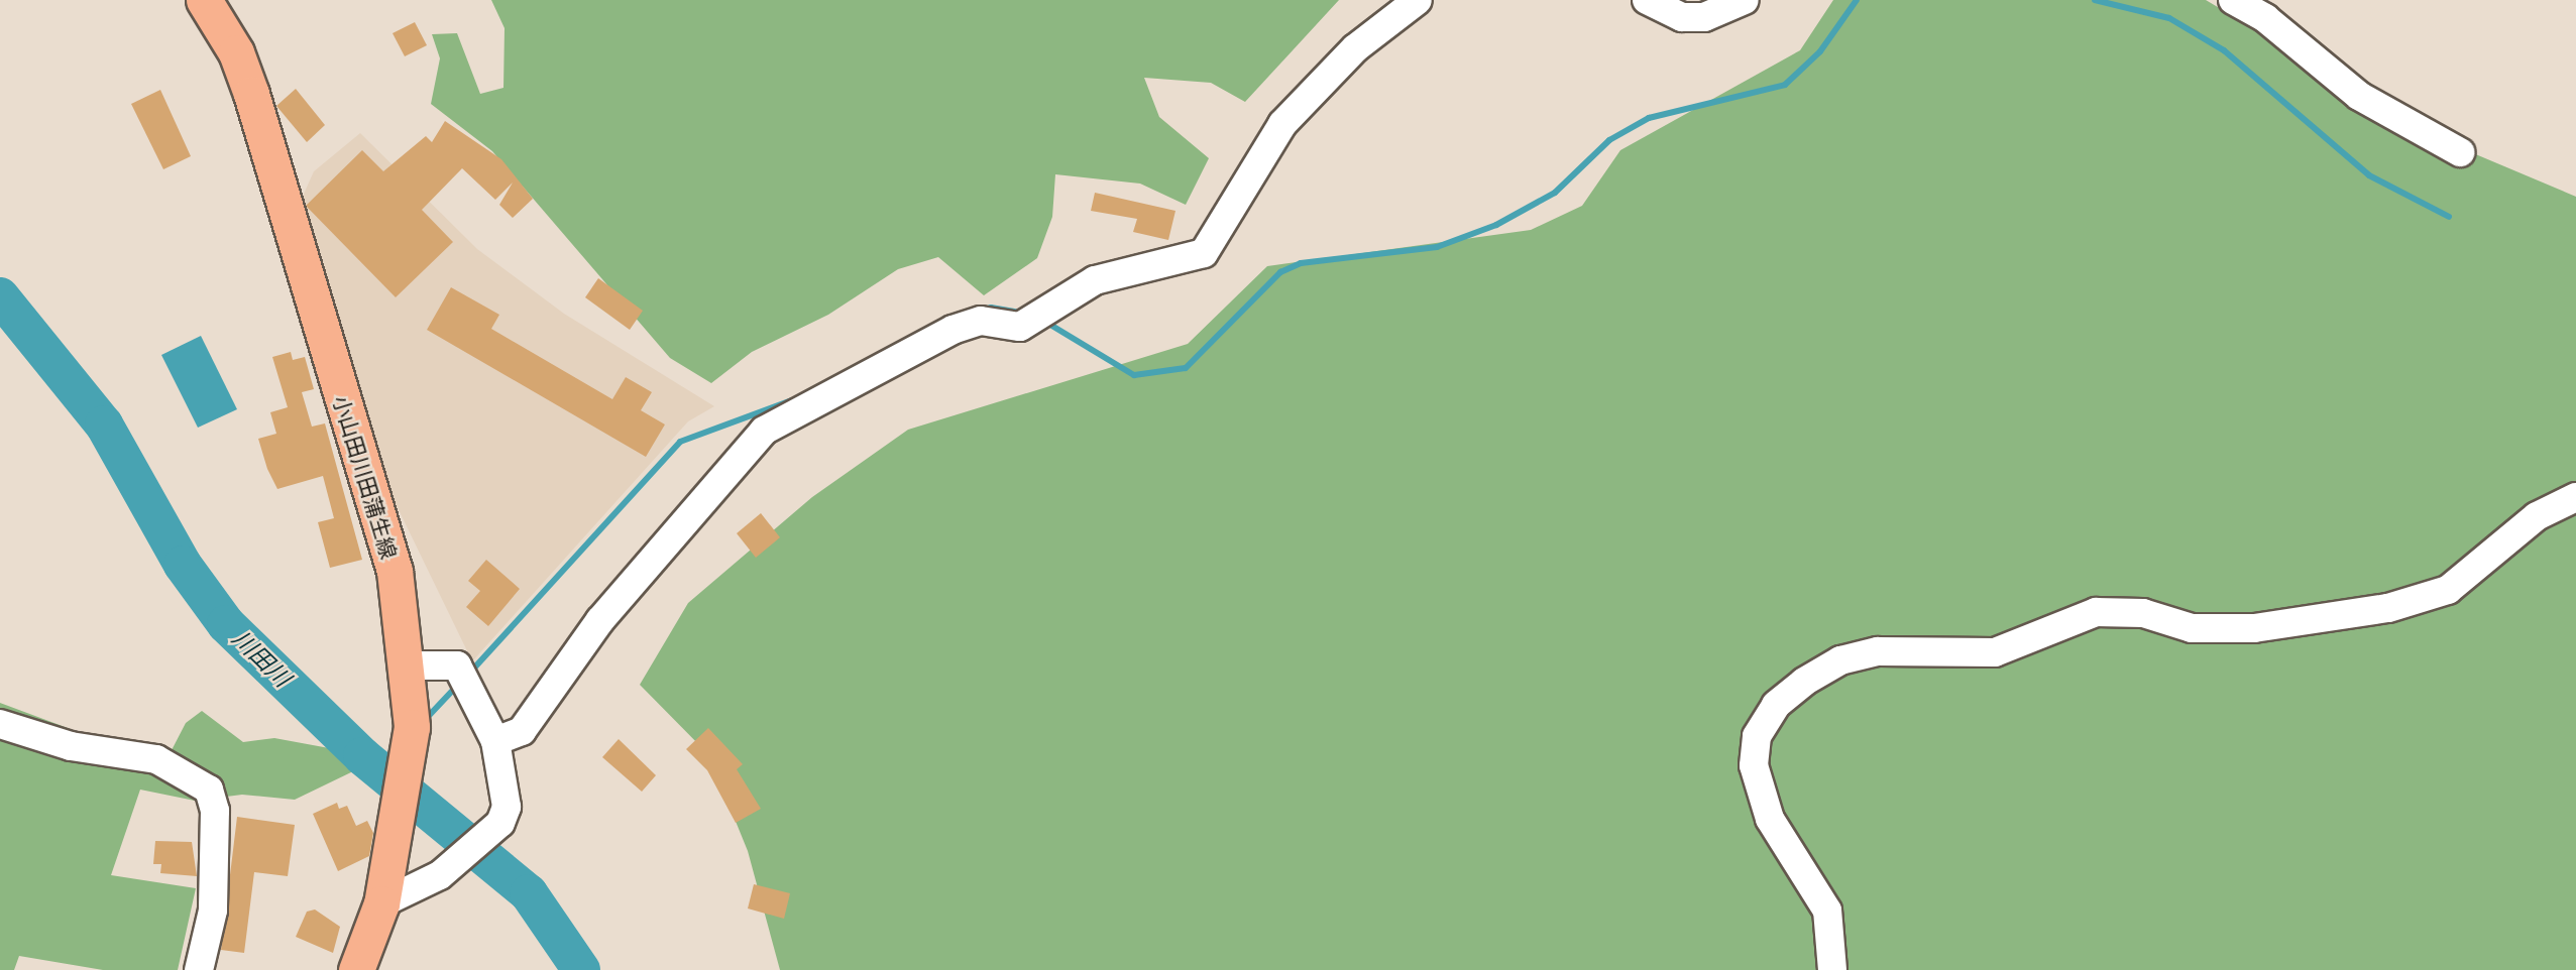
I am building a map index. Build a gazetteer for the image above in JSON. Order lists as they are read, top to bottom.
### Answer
{
  "streets": {
    "main road": ["小山田川田蒲生線"]
  },
  "water": ["川田川"]
}
